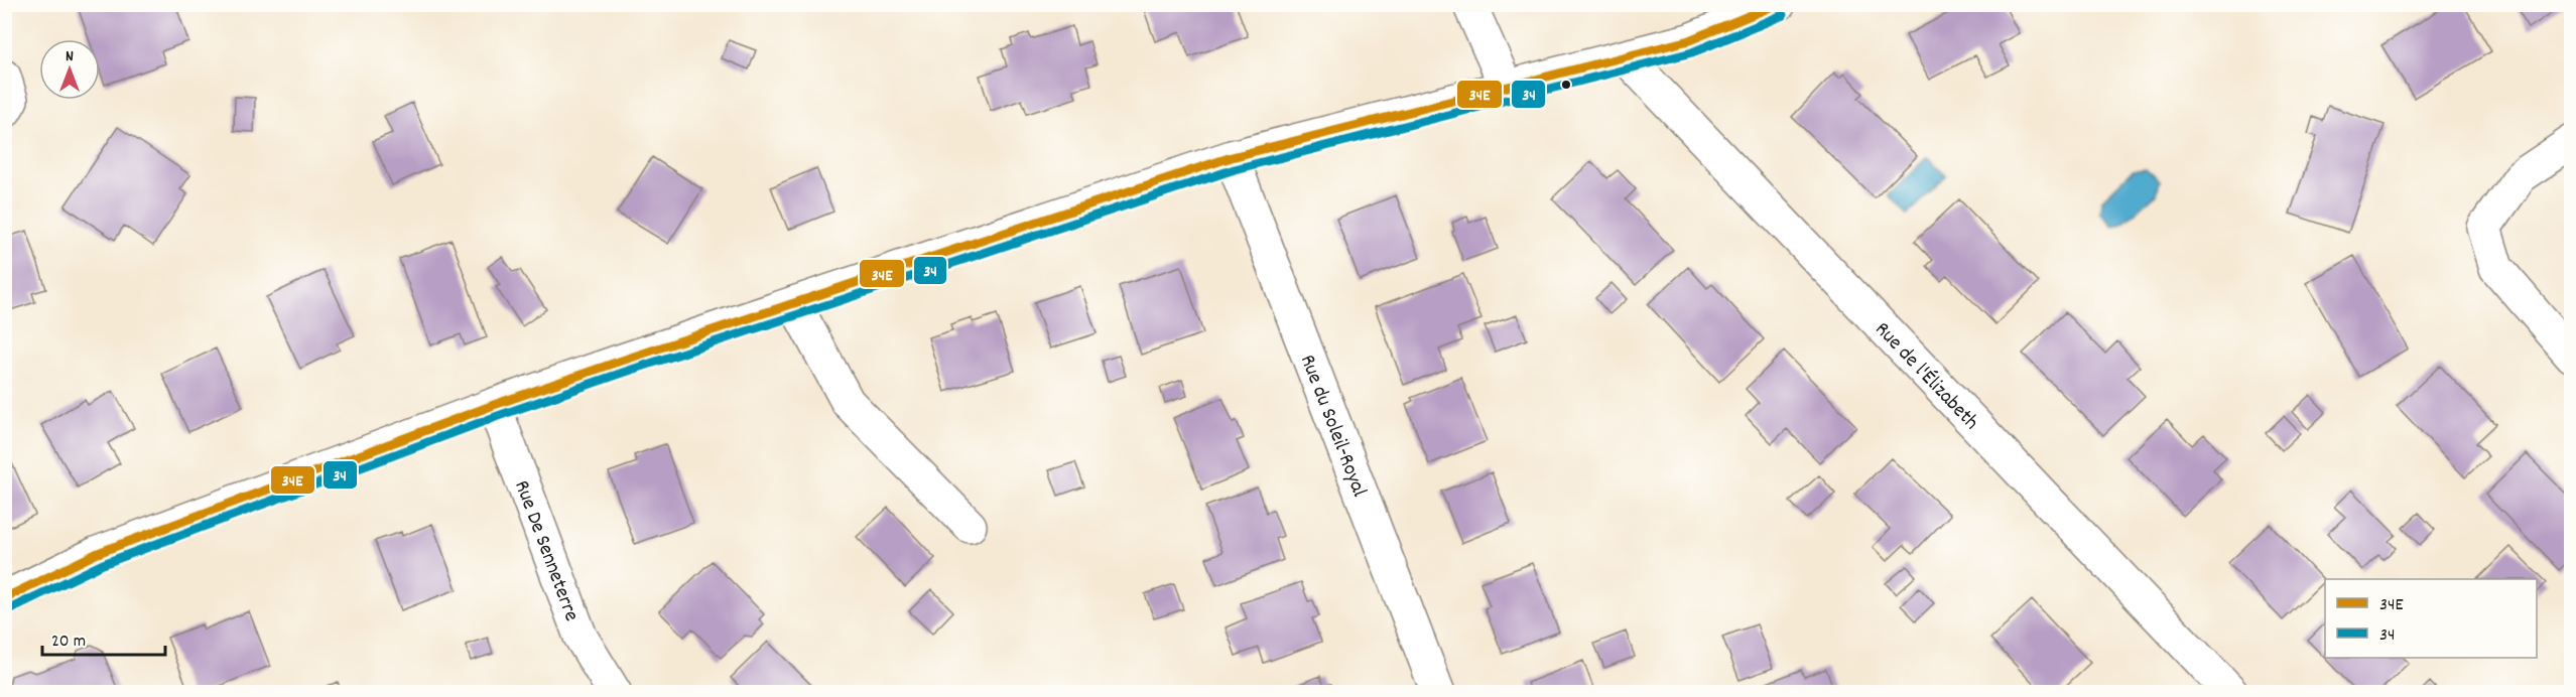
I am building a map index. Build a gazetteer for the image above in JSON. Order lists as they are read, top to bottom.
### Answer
{
  "streets": {
    "street": ["Rue de l'Élizabeth", "Rue du Soleil-Royal", "Rue De Senneterre"]
  },
  "lines": ["transit line 34E", "transit line 34"],
  "legend": ["34E", "34"],
  "scale_bar": "20 m",
  "north": "top"
}
